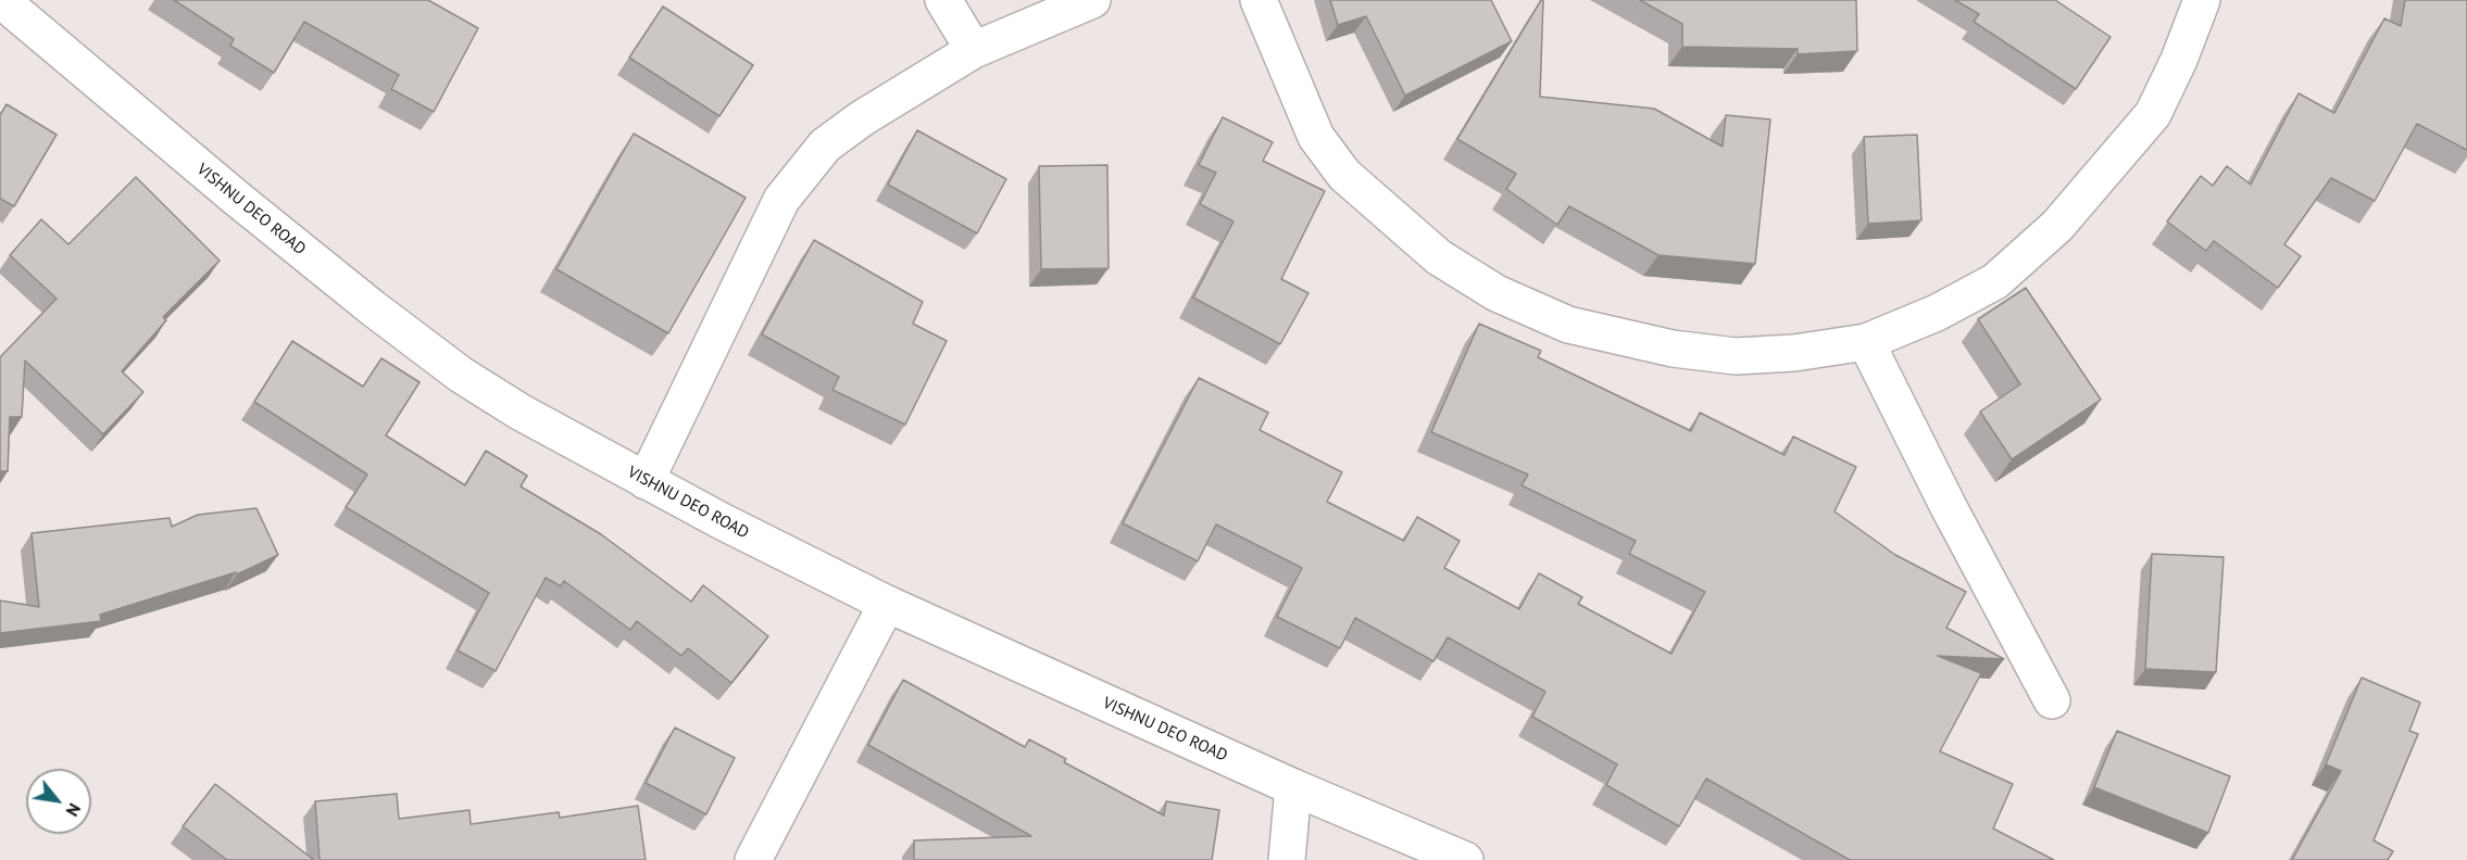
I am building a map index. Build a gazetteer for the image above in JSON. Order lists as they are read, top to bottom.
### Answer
{
  "streets": {
    "street": ["VISHNU DEO ROAD"]
  },
  "north": "bottom right"
}
